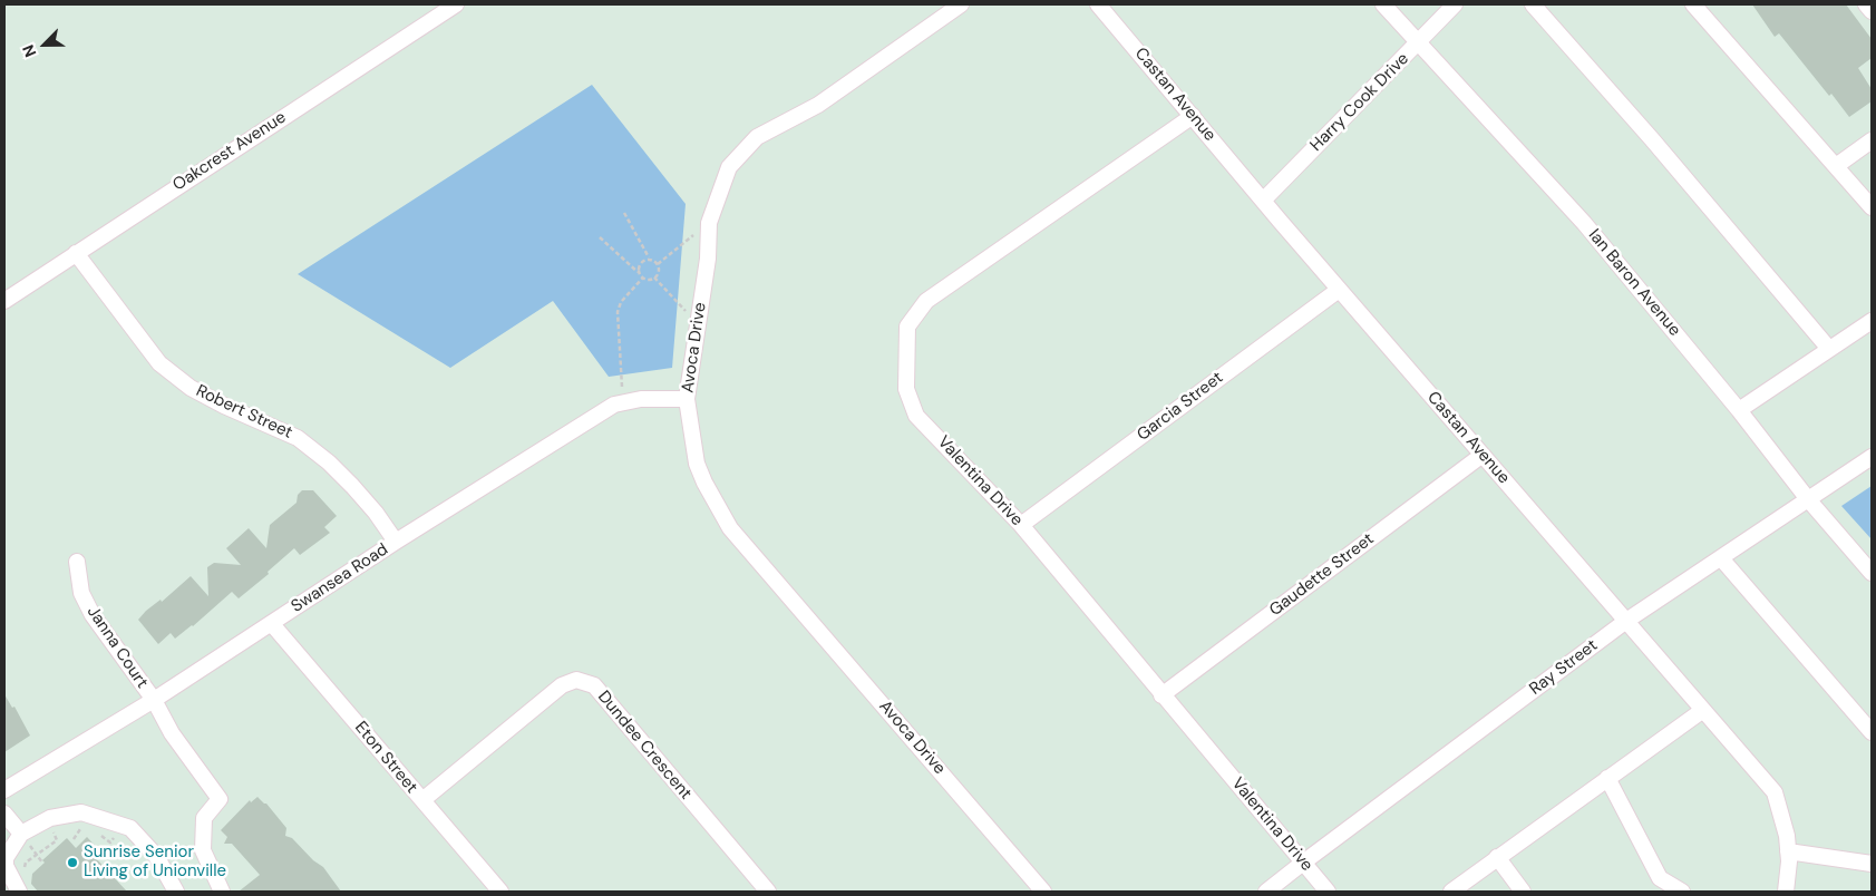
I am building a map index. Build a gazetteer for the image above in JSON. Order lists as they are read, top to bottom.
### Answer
{
  "streets": {
    "street": [
      "Castan Avenue",
      "Harry Cook Drive",
      "Oakcrest Avenue",
      "Ian Baron Avenue",
      "Avoca Drive",
      "Garcia Street",
      "Robert Street",
      "Valentina Drive",
      "Gaudette Street",
      "Swansea Road",
      "Janna Court",
      "Ray Street",
      "Dundee Crescent",
      "Eton Street"
    ]
  },
  "crossings": [
    ["Castan Avenue", "Harry Cook Drive"],
    ["Castan Avenue", "Garcia Street"],
    ["Castan Avenue", "Valentina Drive"],
    ["Castan Avenue", "Gaudette Street"],
    ["Castan Avenue", "Ray Street"],
    ["Harry Cook Drive", "Ian Baron Avenue"],
    ["Oakcrest Avenue", "Robert Street"],
    ["Ian Baron Avenue", "Ray Street"],
    ["Avoca Drive", "Swansea Road"],
    ["Garcia Street", "Valentina Drive"],
    ["Robert Street", "Swansea Road"],
    ["Valentina Drive", "Gaudette Street"],
    ["Valentina Drive", "Ray Street"],
    ["Swansea Road", "Janna Court"],
    ["Swansea Road", "Eton Street"],
    ["Dundee Crescent", "Eton Street"]
  ],
  "places": ["Sunrise Senior Living of Unionville"],
  "north": "bottom left"
}
